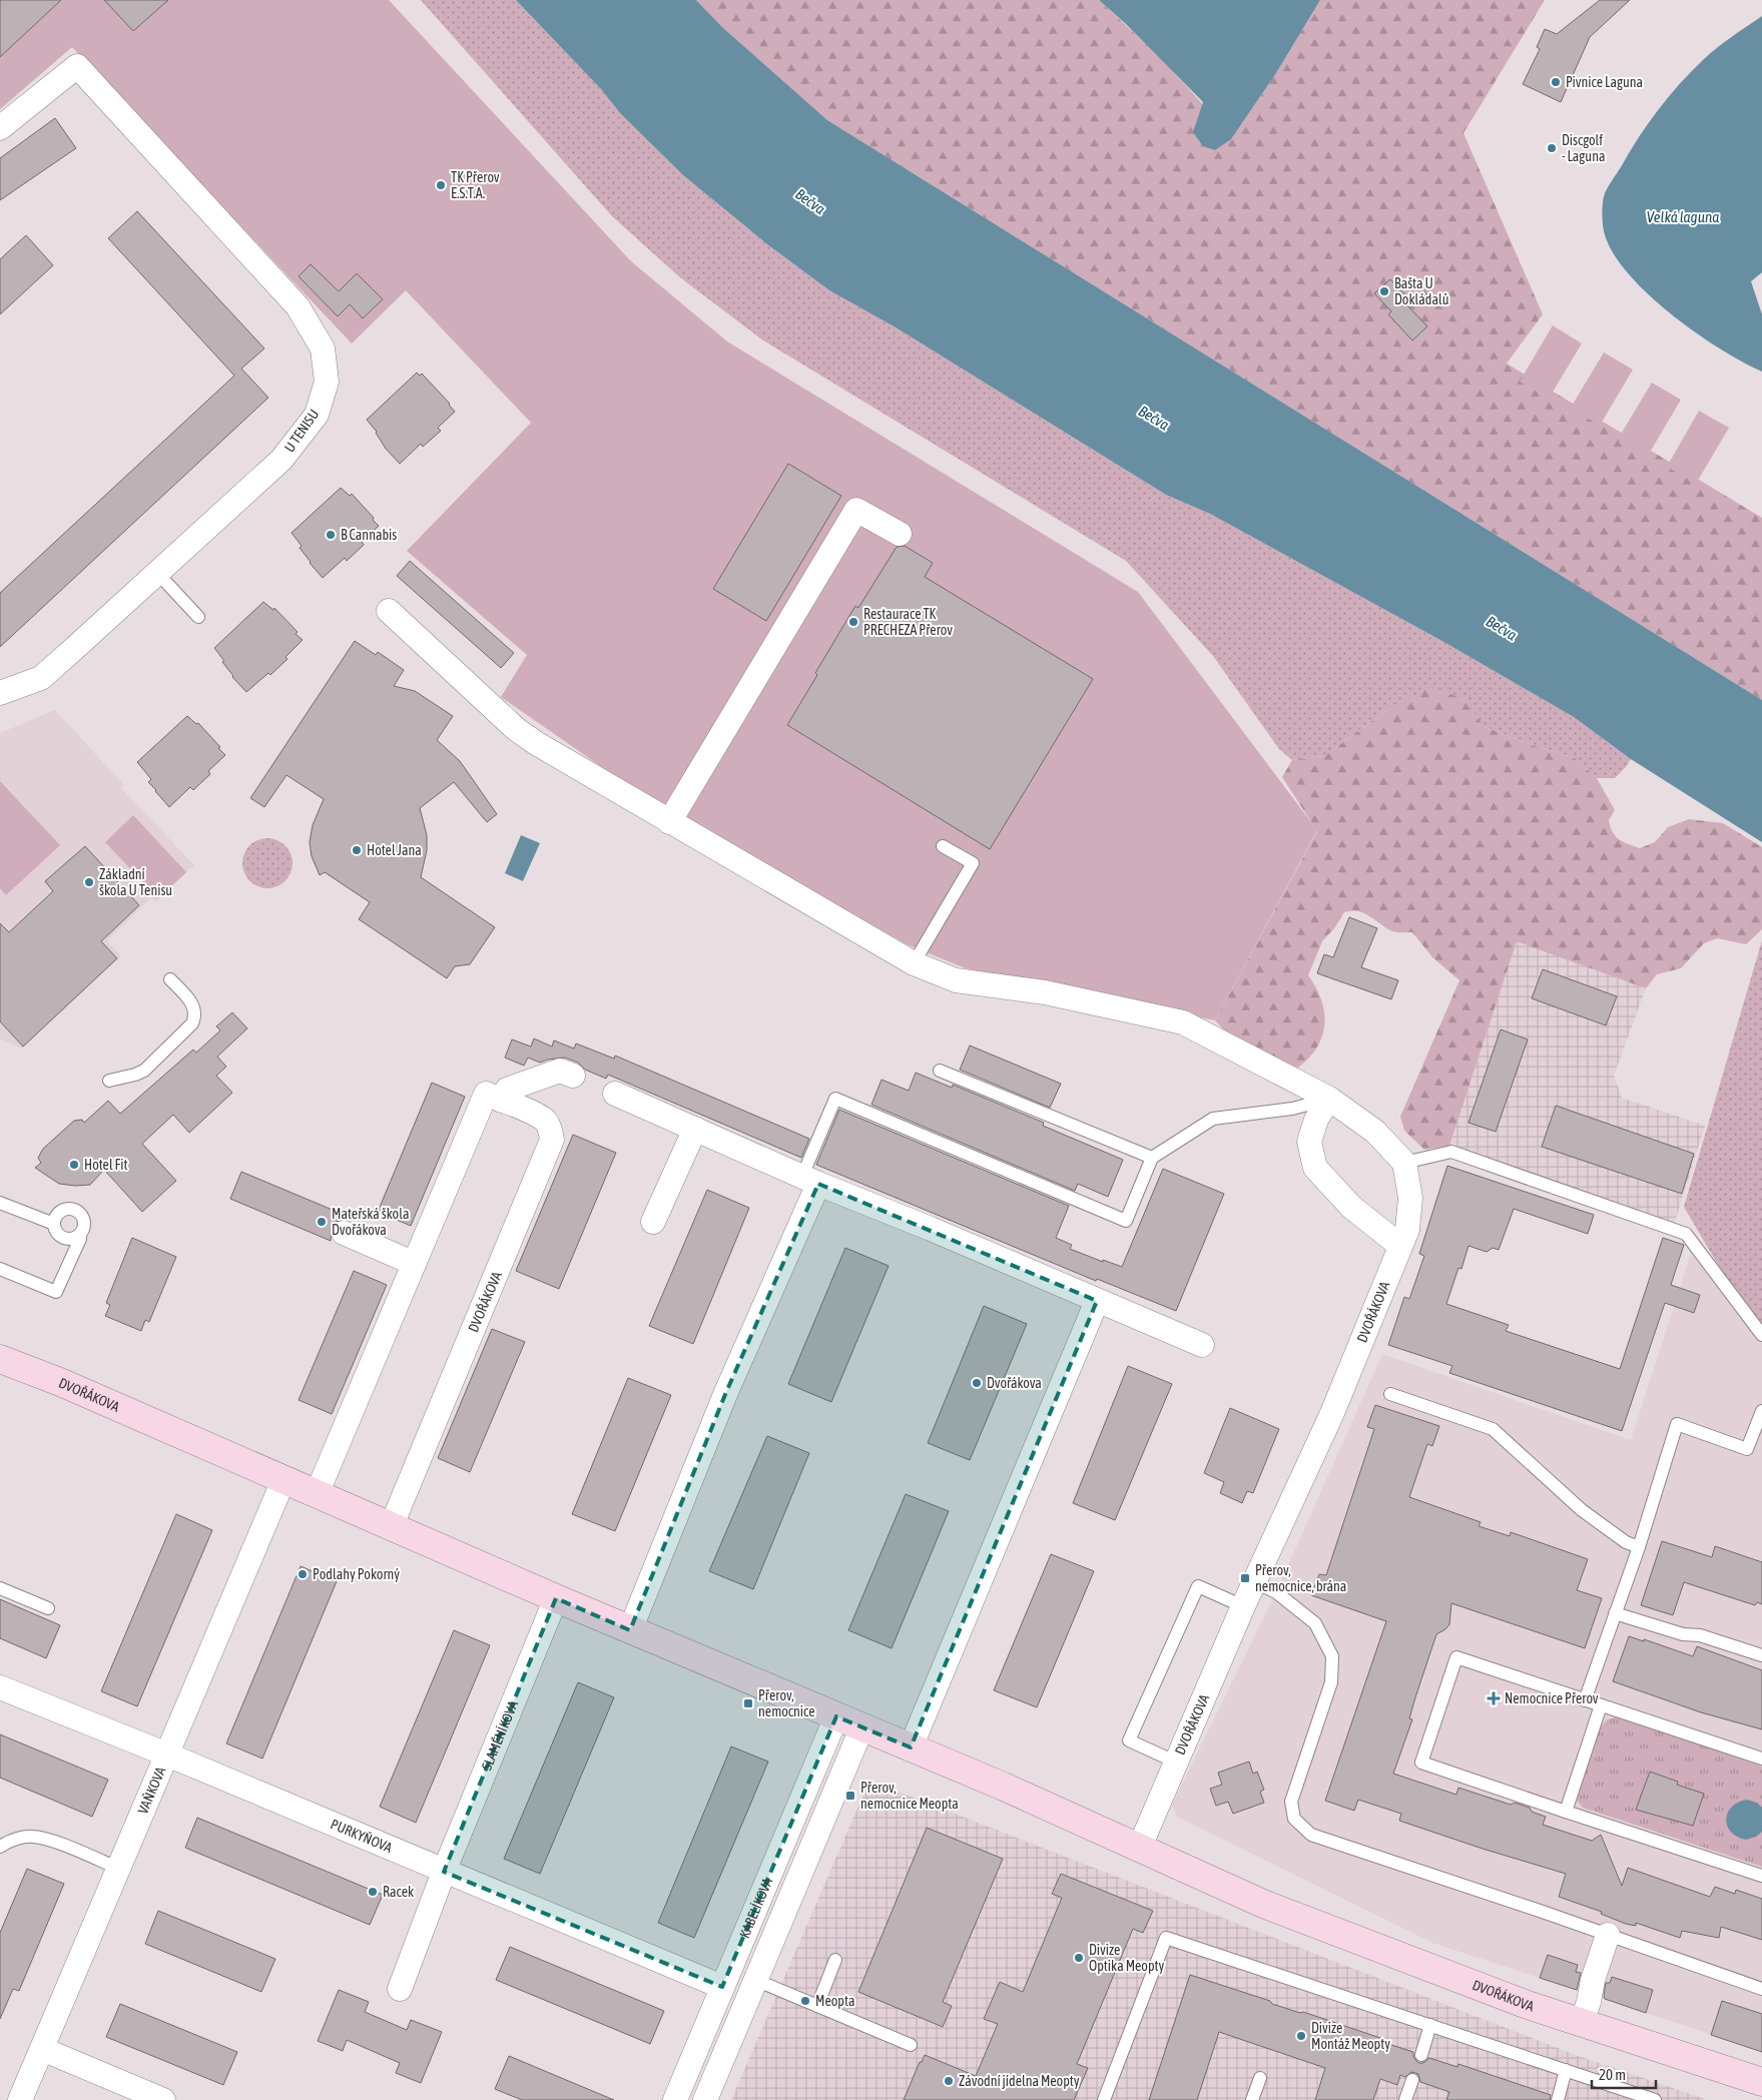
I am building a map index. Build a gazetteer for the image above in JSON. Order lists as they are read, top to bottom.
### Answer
{
  "streets": {
    "main road": ["DVOŘÁKOVA"],
    "street": [
      "U TENISU",
      "SLAMĚNÍKOVA",
      "VAŇKOVA",
      "PURKYŇOVA",
      "KABELÍKOVA"
    ]
  },
  "crossings": [
    ["DVOŘÁKOVA", "SLAMĚNÍKOVA"],
    ["DVOŘÁKOVA", "VAŇKOVA"],
    ["DVOŘÁKOVA", "KABELÍKOVA"],
    ["SLAMĚNÍKOVA", "PURKYŇOVA"],
    ["VAŇKOVA", "PURKYŇOVA"],
    ["PURKYŇOVA", "KABELÍKOVA"]
  ],
  "water": ["Bečva", "Velká laguna"],
  "places": {
    "other": [
      "Pivnice Laguna",
      "Discgolf - Laguna",
      "TK Přerov E.S.T.A.",
      "Bašta U Dokládalů",
      "B Cannabis",
      "Restaurace TK PRECHEZA Přerov",
      "Hotel Jana",
      "Základní škola U Tenisu",
      "Hotel Fit",
      "Mateřská škola Dvořákova",
      "Dvořákova",
      "Podlahy Pokorný",
      "Racek",
      "Divize Optika Meopty",
      "Meopta",
      "Divize Montáž Meopty",
      "Závodní jídelna Meopty"
    ],
    "transit": ["Přerov, nemocnice, brána", "Přerov, nemocnice", "Přerov, nemocnice Meopta"],
    "health": ["Nemocnice Přerov"]
  },
  "scale_bar": "20 m"
}
